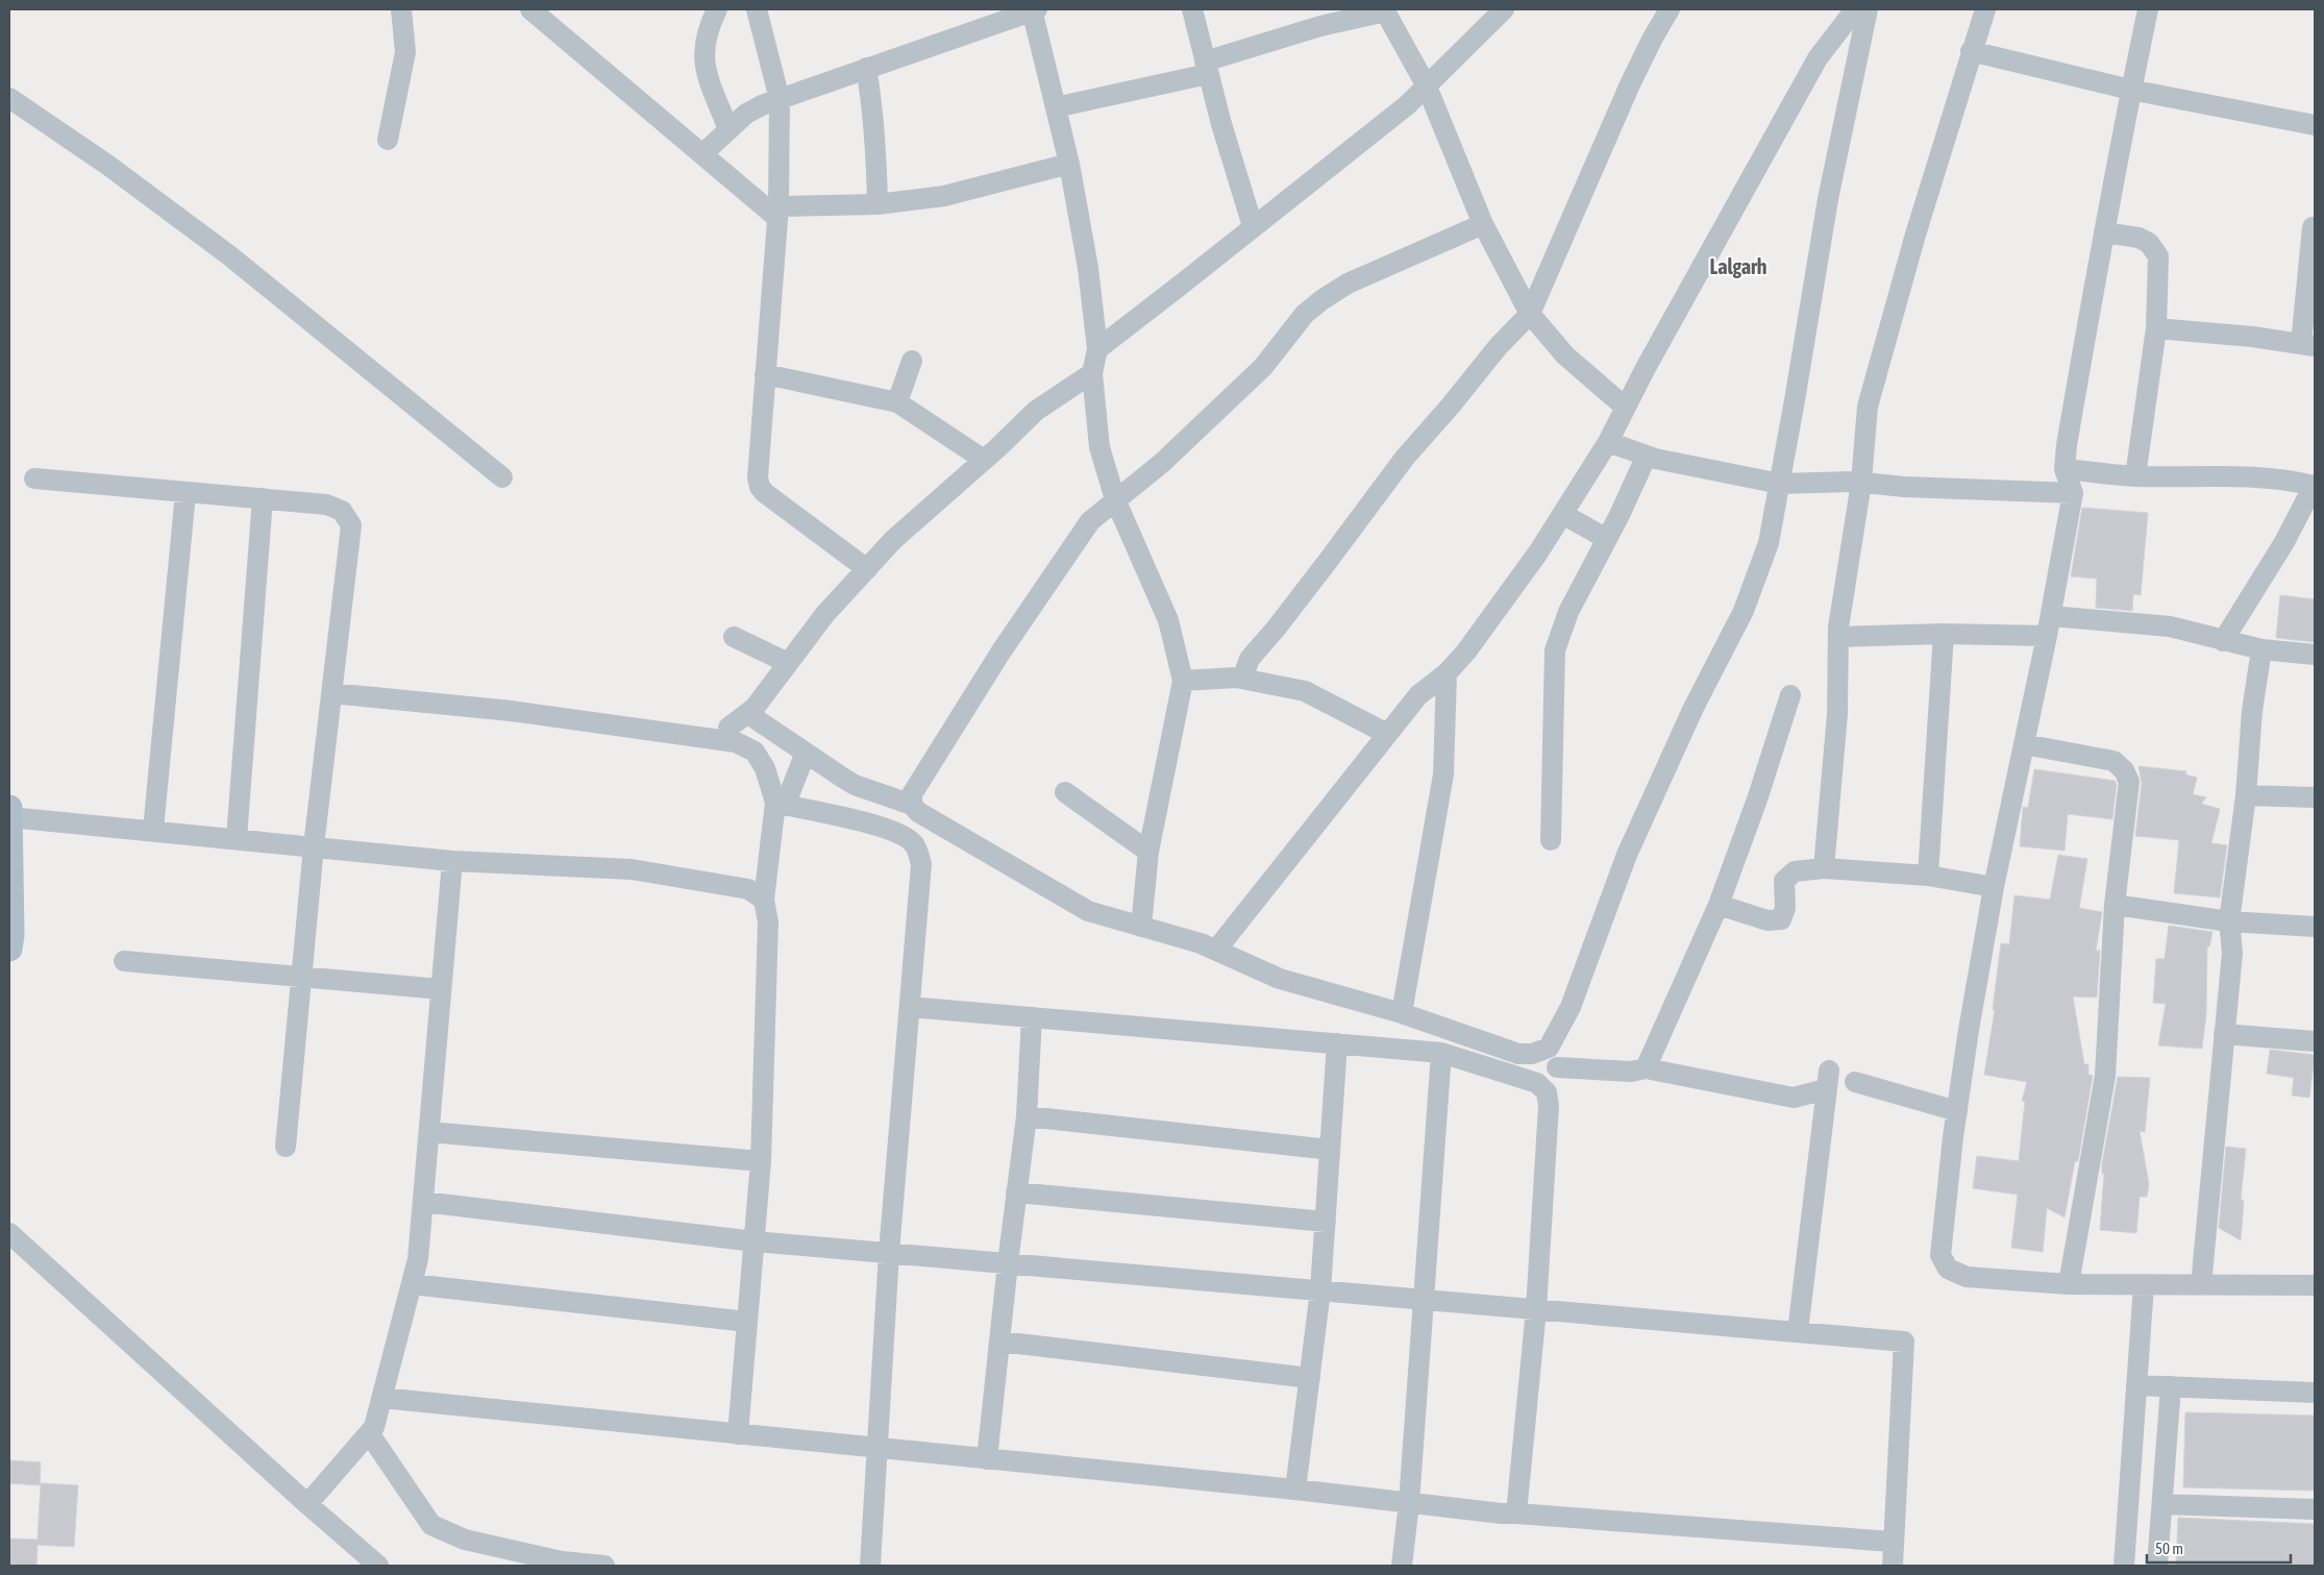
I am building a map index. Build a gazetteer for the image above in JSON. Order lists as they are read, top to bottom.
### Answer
{
  "districts": ["Lalgarh"],
  "scale_bar": "50 m"
}
